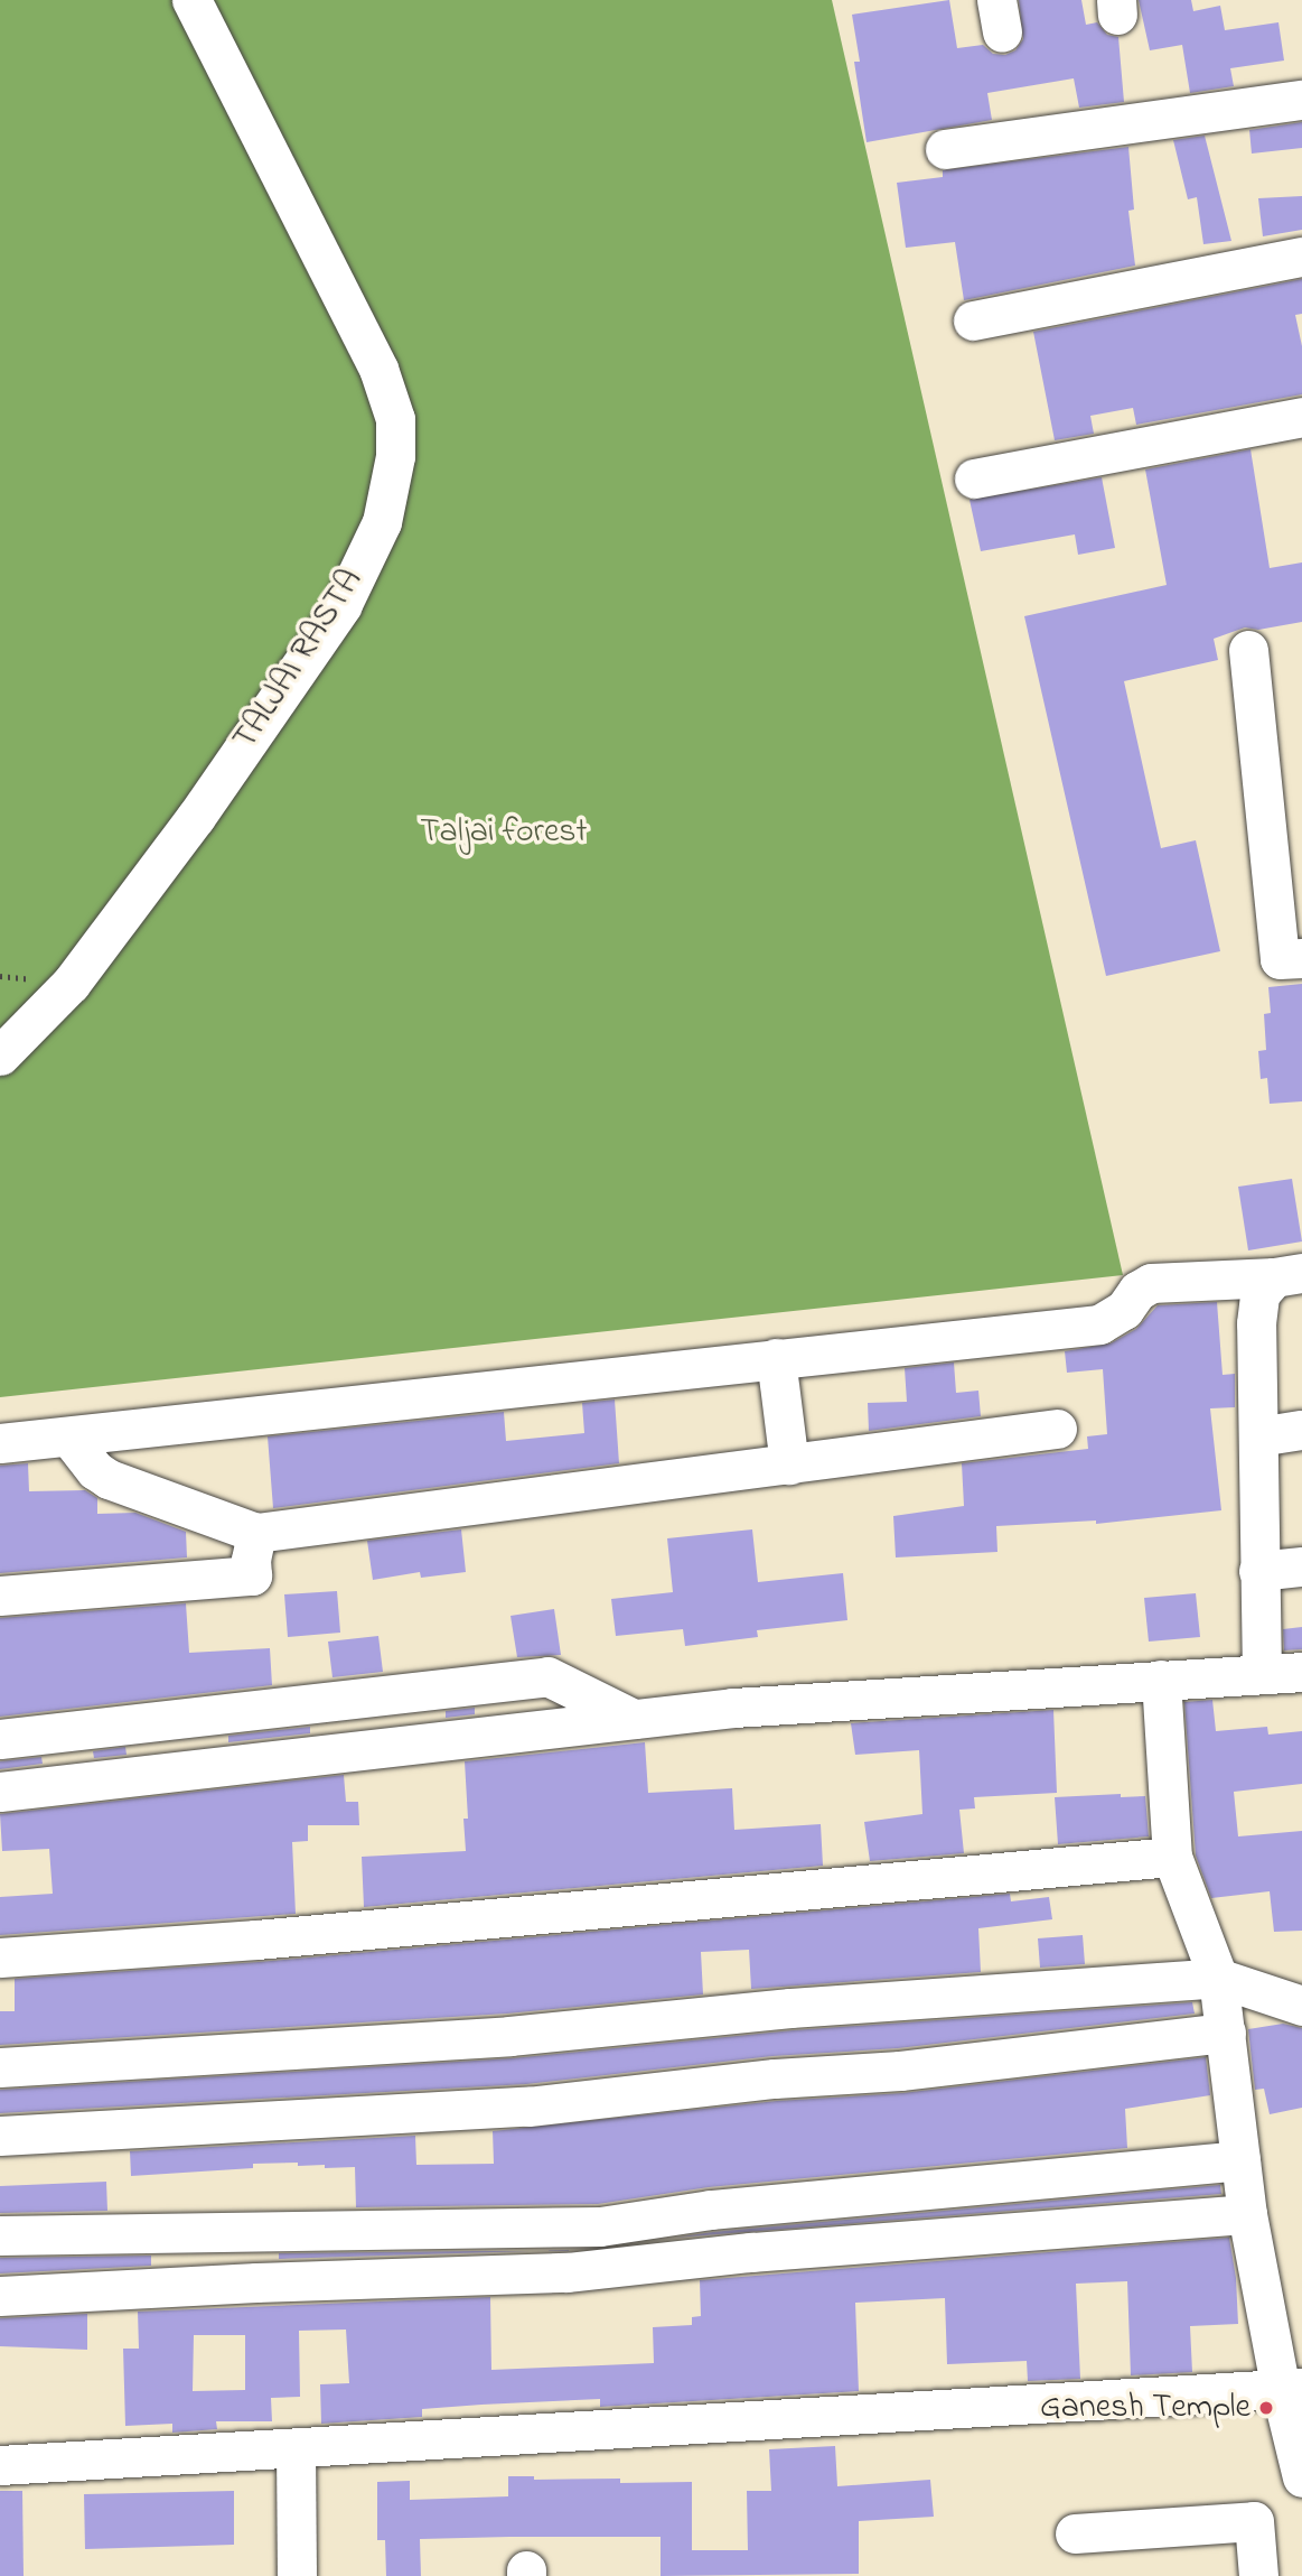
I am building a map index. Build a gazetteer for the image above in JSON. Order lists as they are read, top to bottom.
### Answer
{
  "streets": {
    "street": ["TALJAI RASTA"]
  },
  "parks": ["Taljai forest"],
  "places": ["Ganesh Temple"]
}
